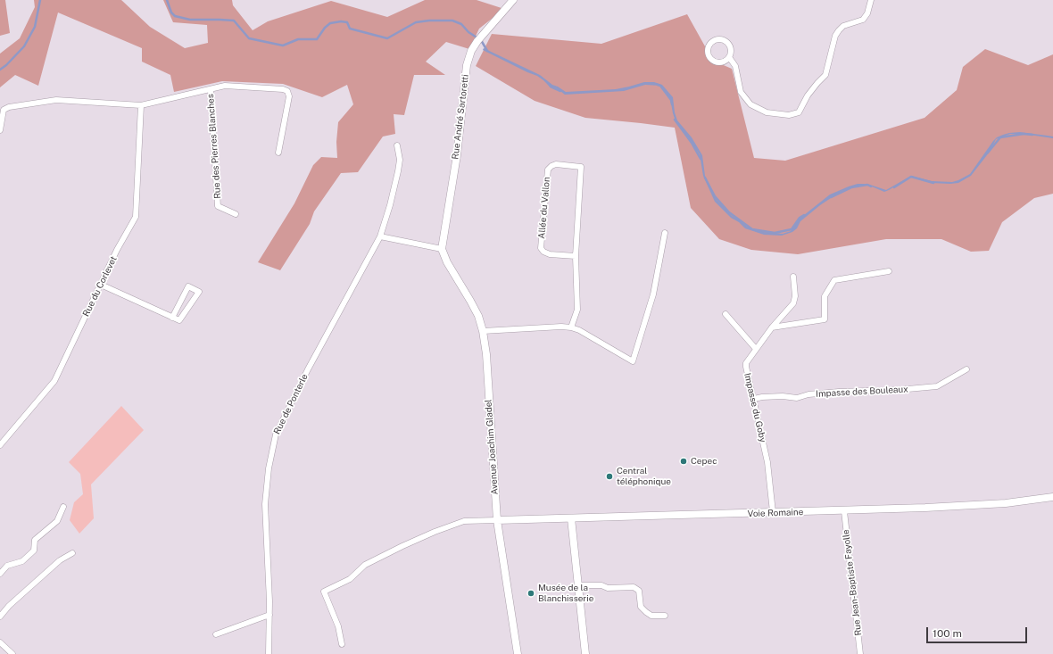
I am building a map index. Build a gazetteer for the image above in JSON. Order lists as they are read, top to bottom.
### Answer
{
  "streets": {
    "street": [
      "Rue André Sartoretti",
      "Rue des Pierres Blanches",
      "Allée du Vallon",
      "Rue du Corlevet",
      "Impasse des Bouleaux",
      "Rue de Ponterle",
      "Impasse du Goby",
      "Avenue Joachim Gladel",
      "Voie Romaine",
      "Rue Jean-Baptiste Fayolle"
    ]
  },
  "crossings": [
    ["Rue André Sartoretti", "Avenue Joachim Gladel"],
    ["Rue des Pierres Blanches", "Rue du Corlevet"],
    ["Impasse des Bouleaux", "Impasse du Goby"],
    ["Impasse du Goby", "Voie Romaine"],
    ["Avenue Joachim Gladel", "Voie Romaine"],
    ["Voie Romaine", "Rue Jean-Baptiste Fayolle"]
  ],
  "places": ["Cepec", "Central téléphonique", "Musée de la Blanchisserie"],
  "scale_bar": "100 m"
}
